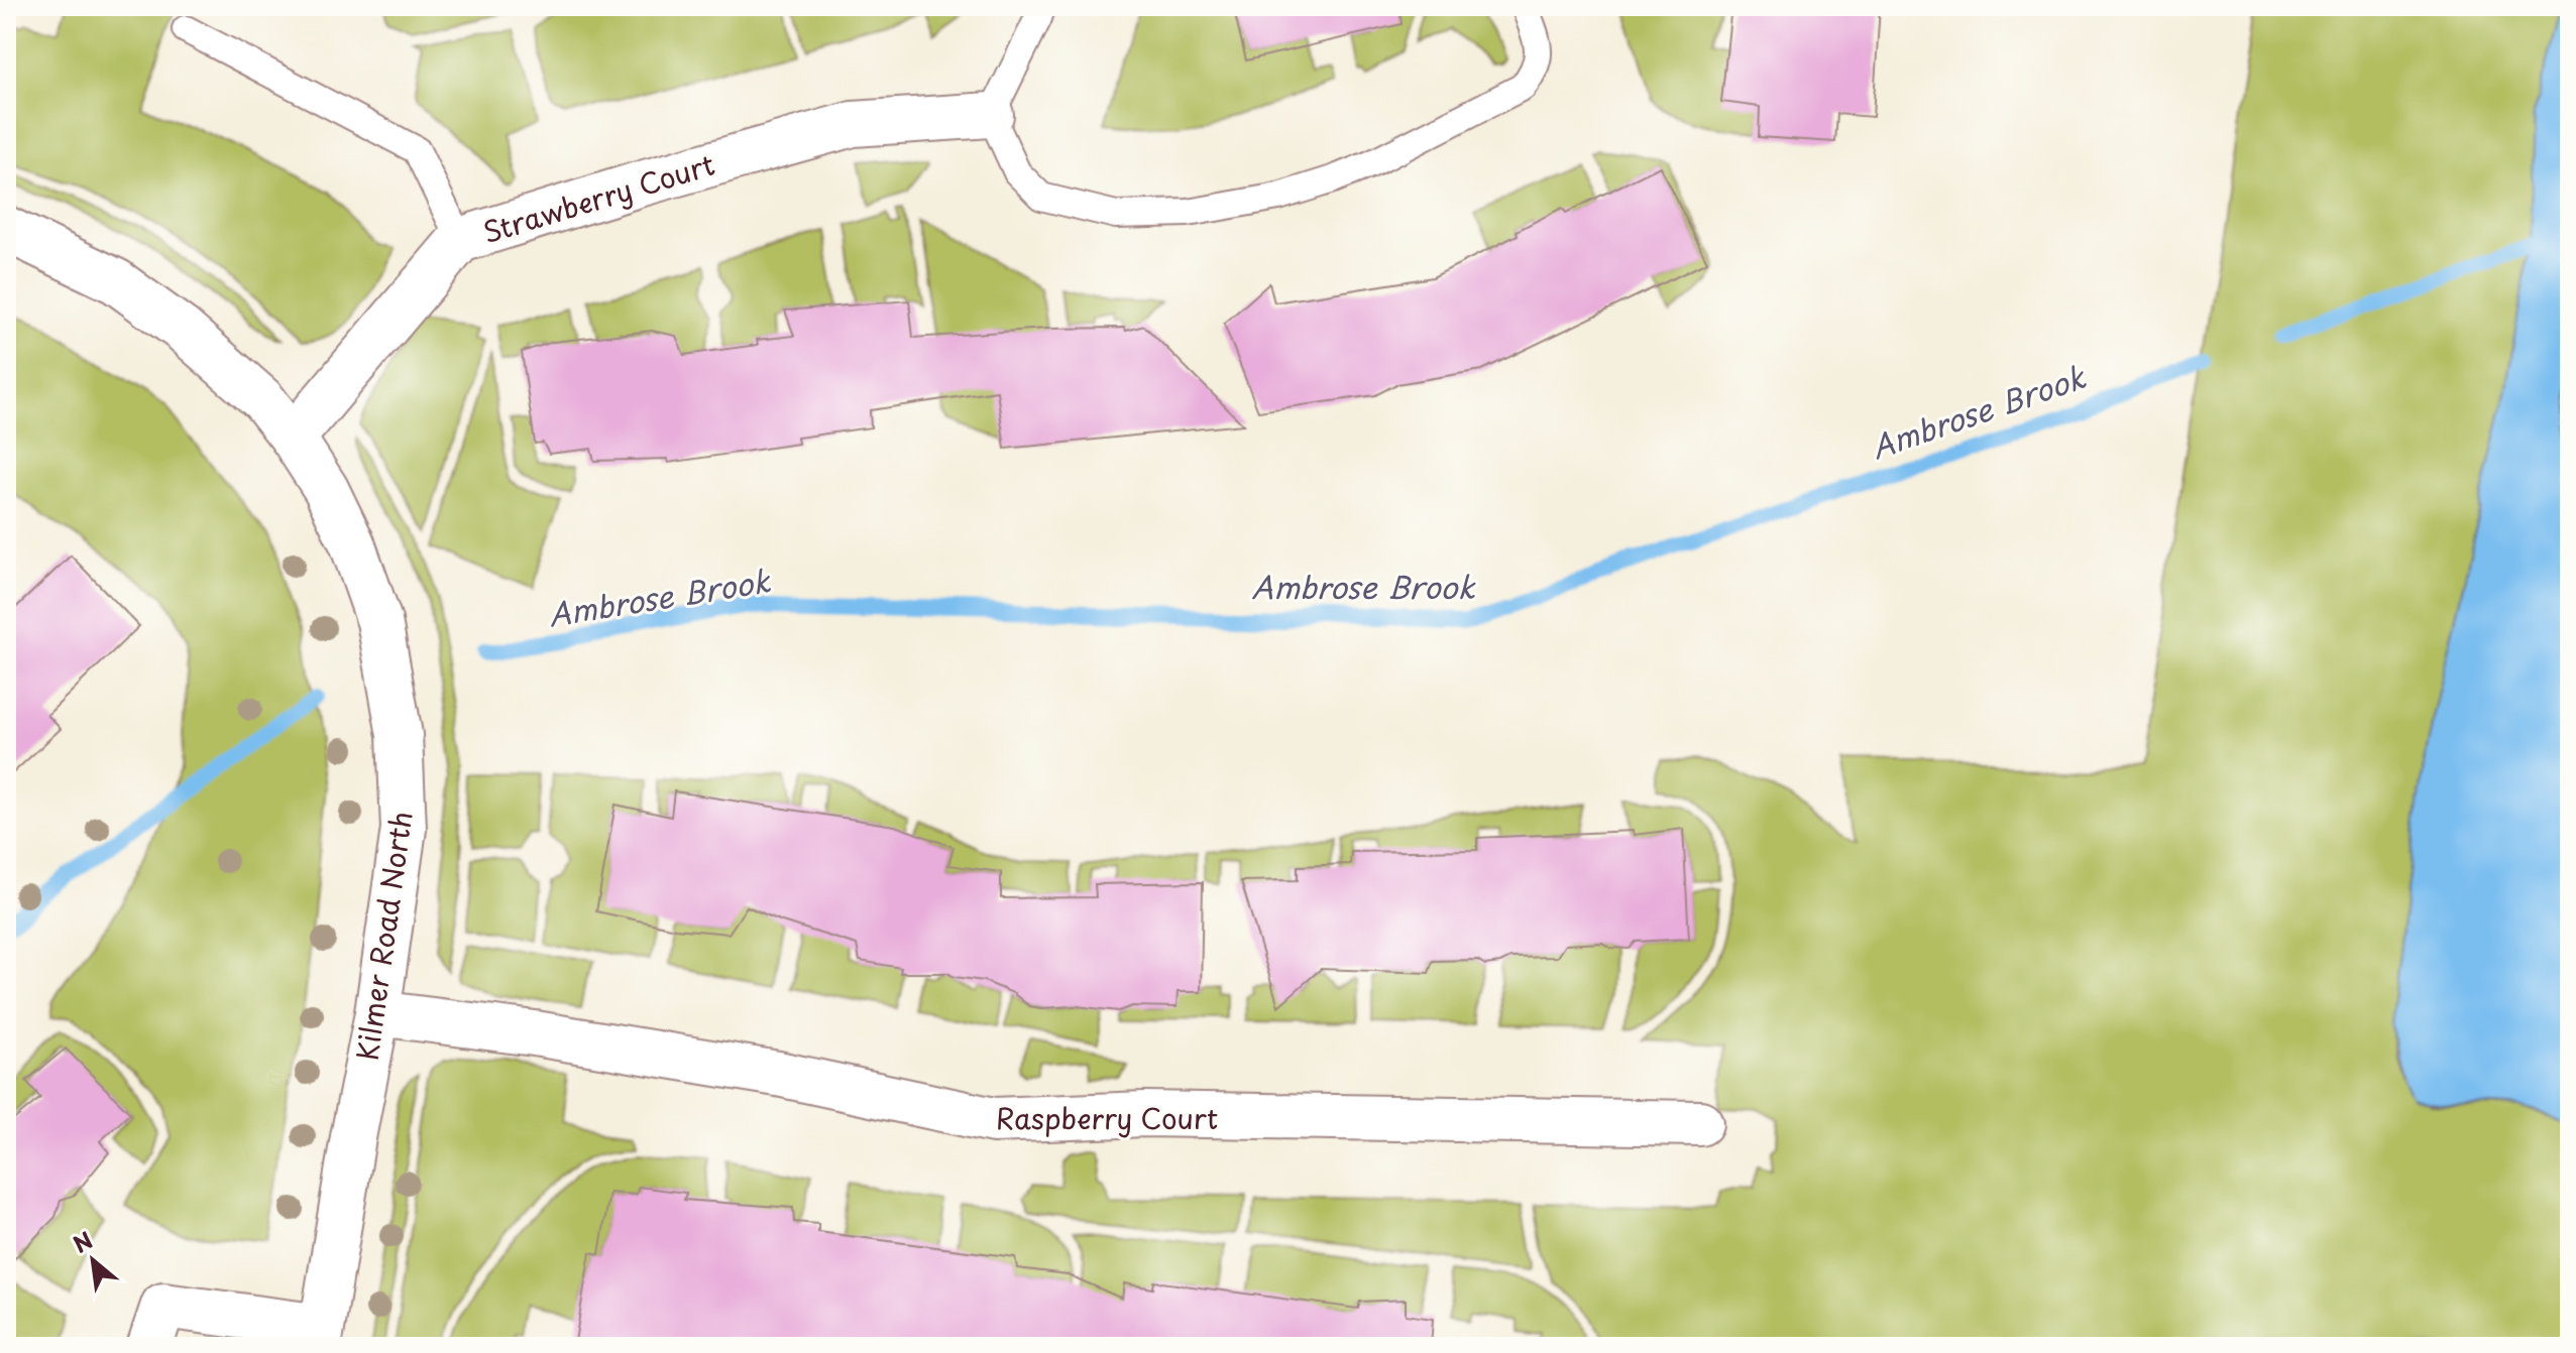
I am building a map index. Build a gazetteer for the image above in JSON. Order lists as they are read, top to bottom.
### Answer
{
  "streets": {
    "street": ["Strawberry Court", "Kilmer Road North", "Raspberry Court"]
  },
  "crossings": [
    ["Strawberry Court", "Kilmer Road North"],
    ["Kilmer Road North", "Raspberry Court"]
  ],
  "water": ["Ambrose Brook"],
  "north": "top left"
}
